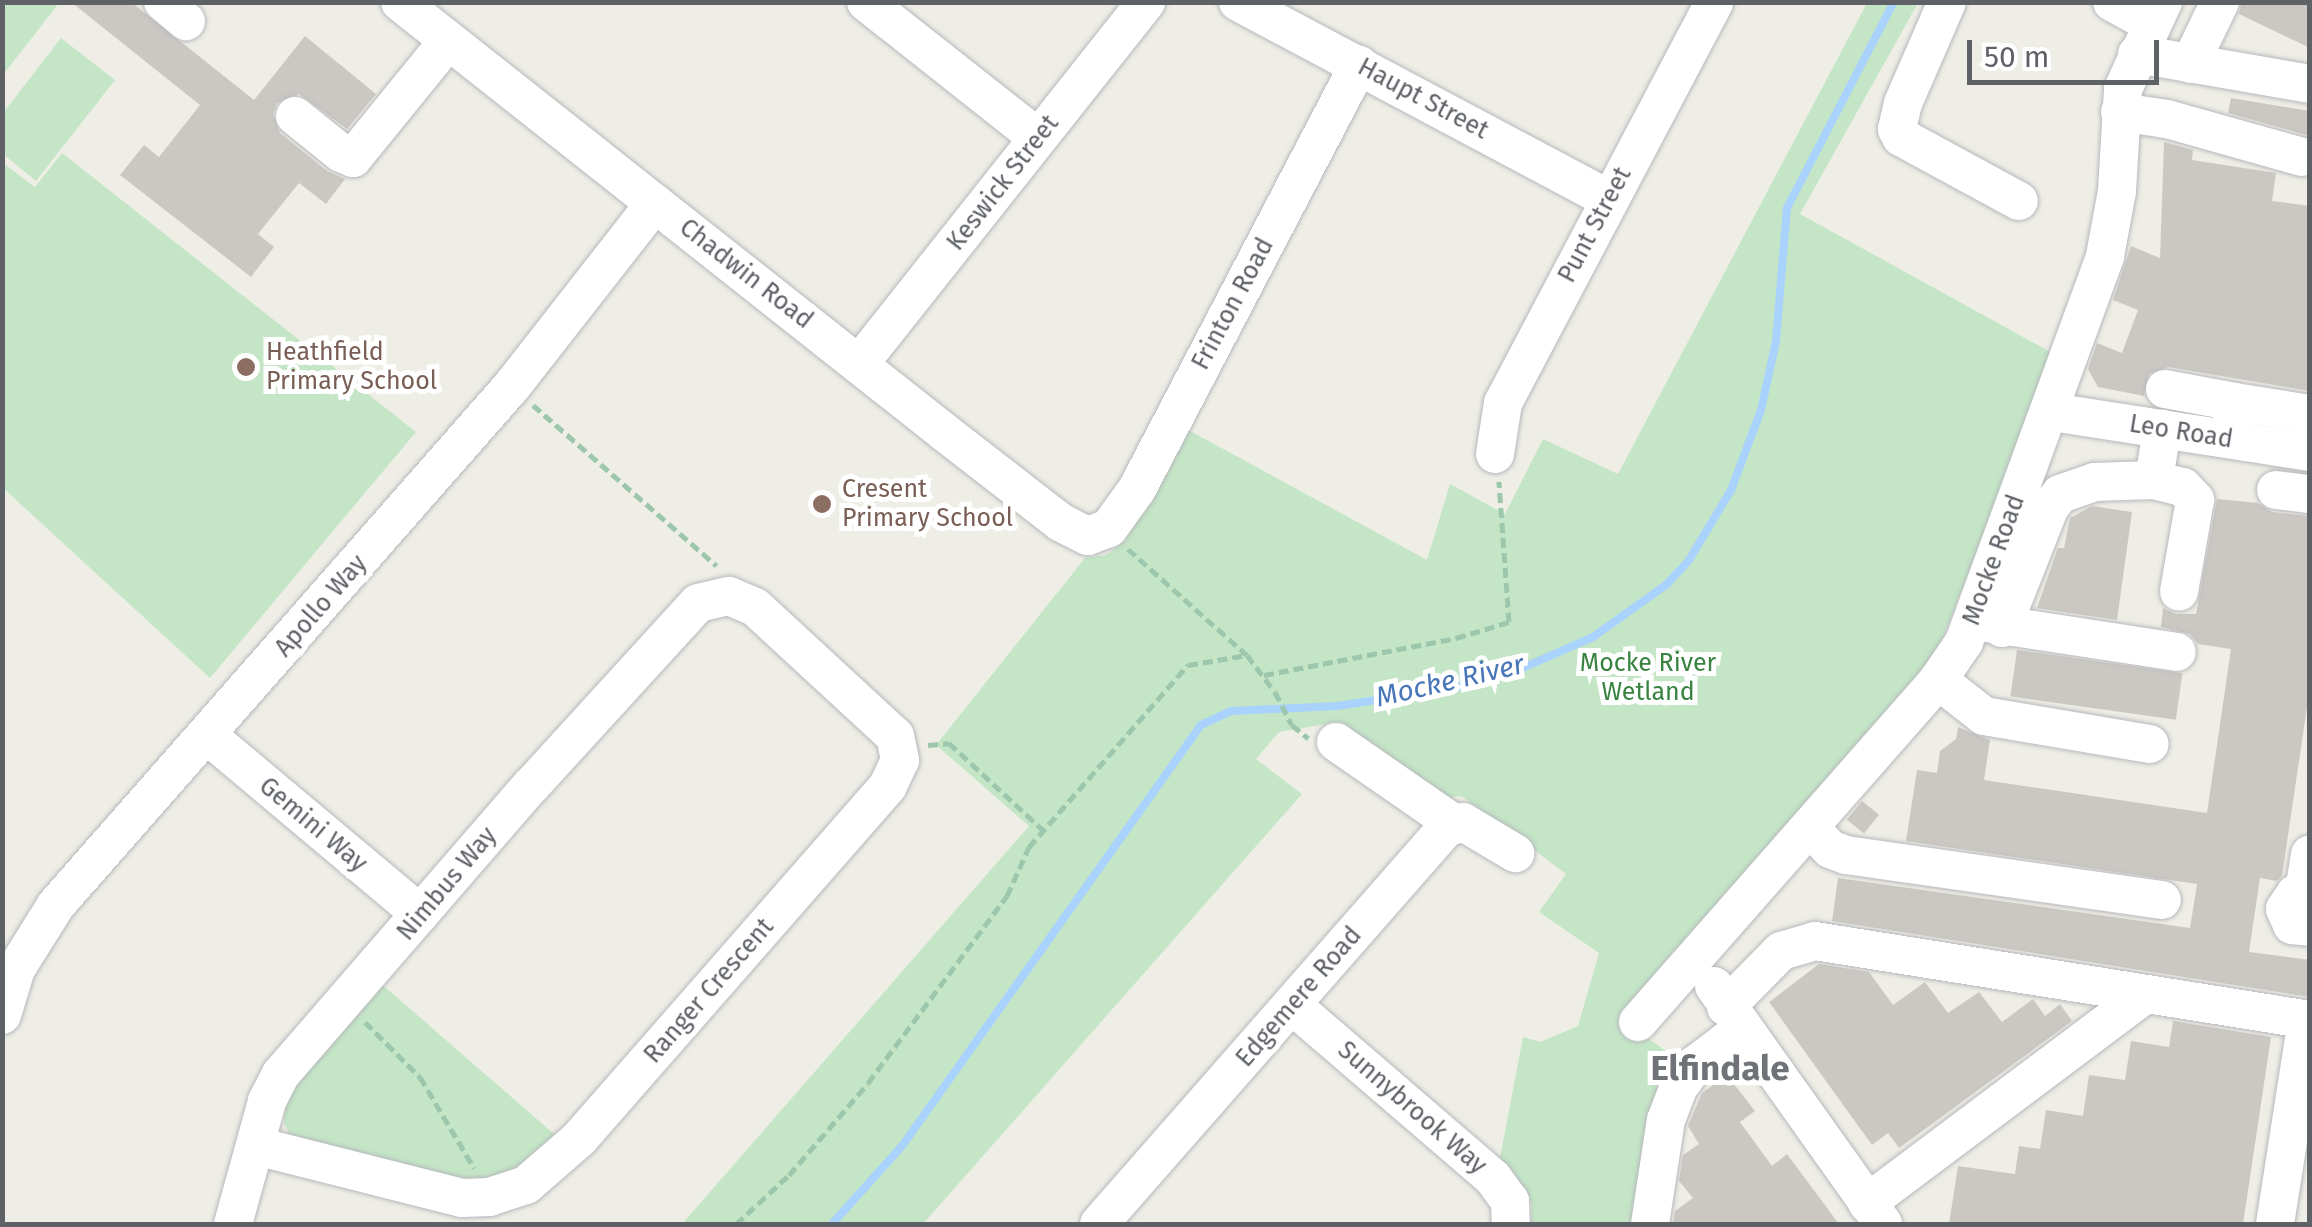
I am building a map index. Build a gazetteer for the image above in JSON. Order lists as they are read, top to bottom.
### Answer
{
  "streets": {
    "street": [
      "Haupt Street",
      "Keswick Street",
      "Punt Street",
      "Chadwin Road",
      "Frinton Road",
      "Leo Road",
      "Mocke Road",
      "Apollo Way",
      "Gemini Way",
      "Nimbus Way",
      "Ranger Crescent",
      "Edgemere Road",
      "Sunnybrook Way"
    ]
  },
  "crossings": [
    ["Haupt Street", "Punt Street"],
    ["Haupt Street", "Frinton Road"],
    ["Keswick Street", "Chadwin Road"],
    ["Chadwin Road", "Frinton Road"],
    ["Chadwin Road", "Apollo Way"],
    ["Leo Road", "Mocke Road"],
    ["Apollo Way", "Gemini Way"],
    ["Gemini Way", "Nimbus Way"],
    ["Nimbus Way", "Ranger Crescent"],
    ["Edgemere Road", "Sunnybrook Way"]
  ],
  "districts": ["Elfindale"],
  "water": ["Mocke River"],
  "parks": ["Mocke River Wetland"],
  "places": ["Heathfield Primary School", "Cresent Primary School"],
  "scale_bar": "50 m"
}
